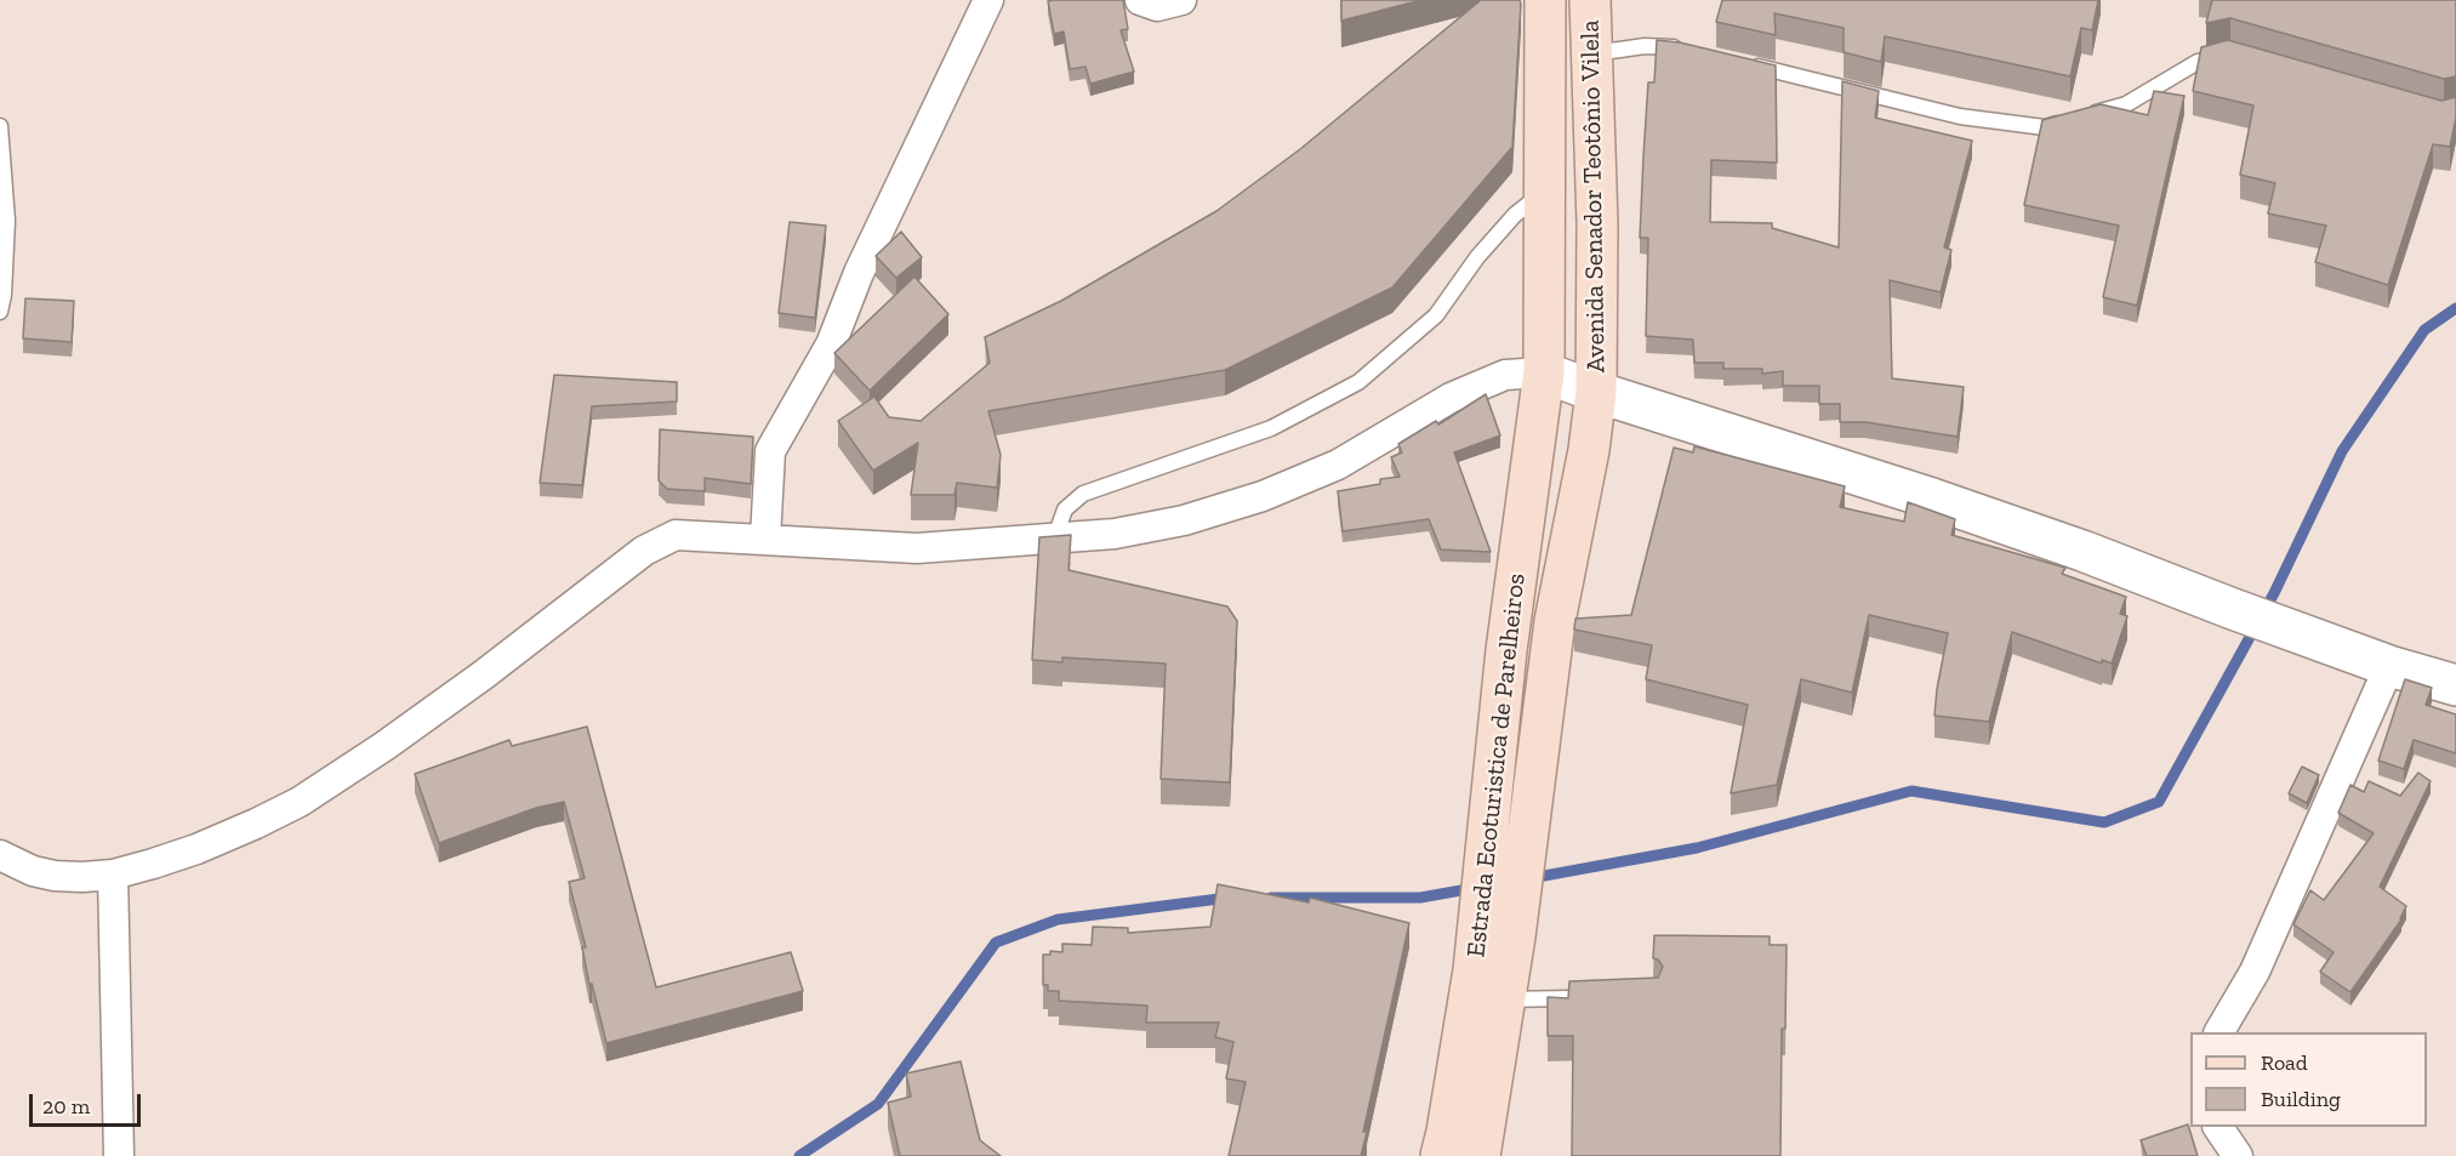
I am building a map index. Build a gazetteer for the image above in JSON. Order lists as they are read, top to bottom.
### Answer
{
  "streets": {
    "main road": ["Avenida Senador Teotônio Vilela", "Estrada Ecoturistica de Parelheiros"]
  },
  "crossings": [
    ["Avenida Senador Teotônio Vilela", "Estrada Ecoturistica de Parelheiros"]
  ],
  "legend": ["Road", "Building"],
  "scale_bar": "20 m"
}
